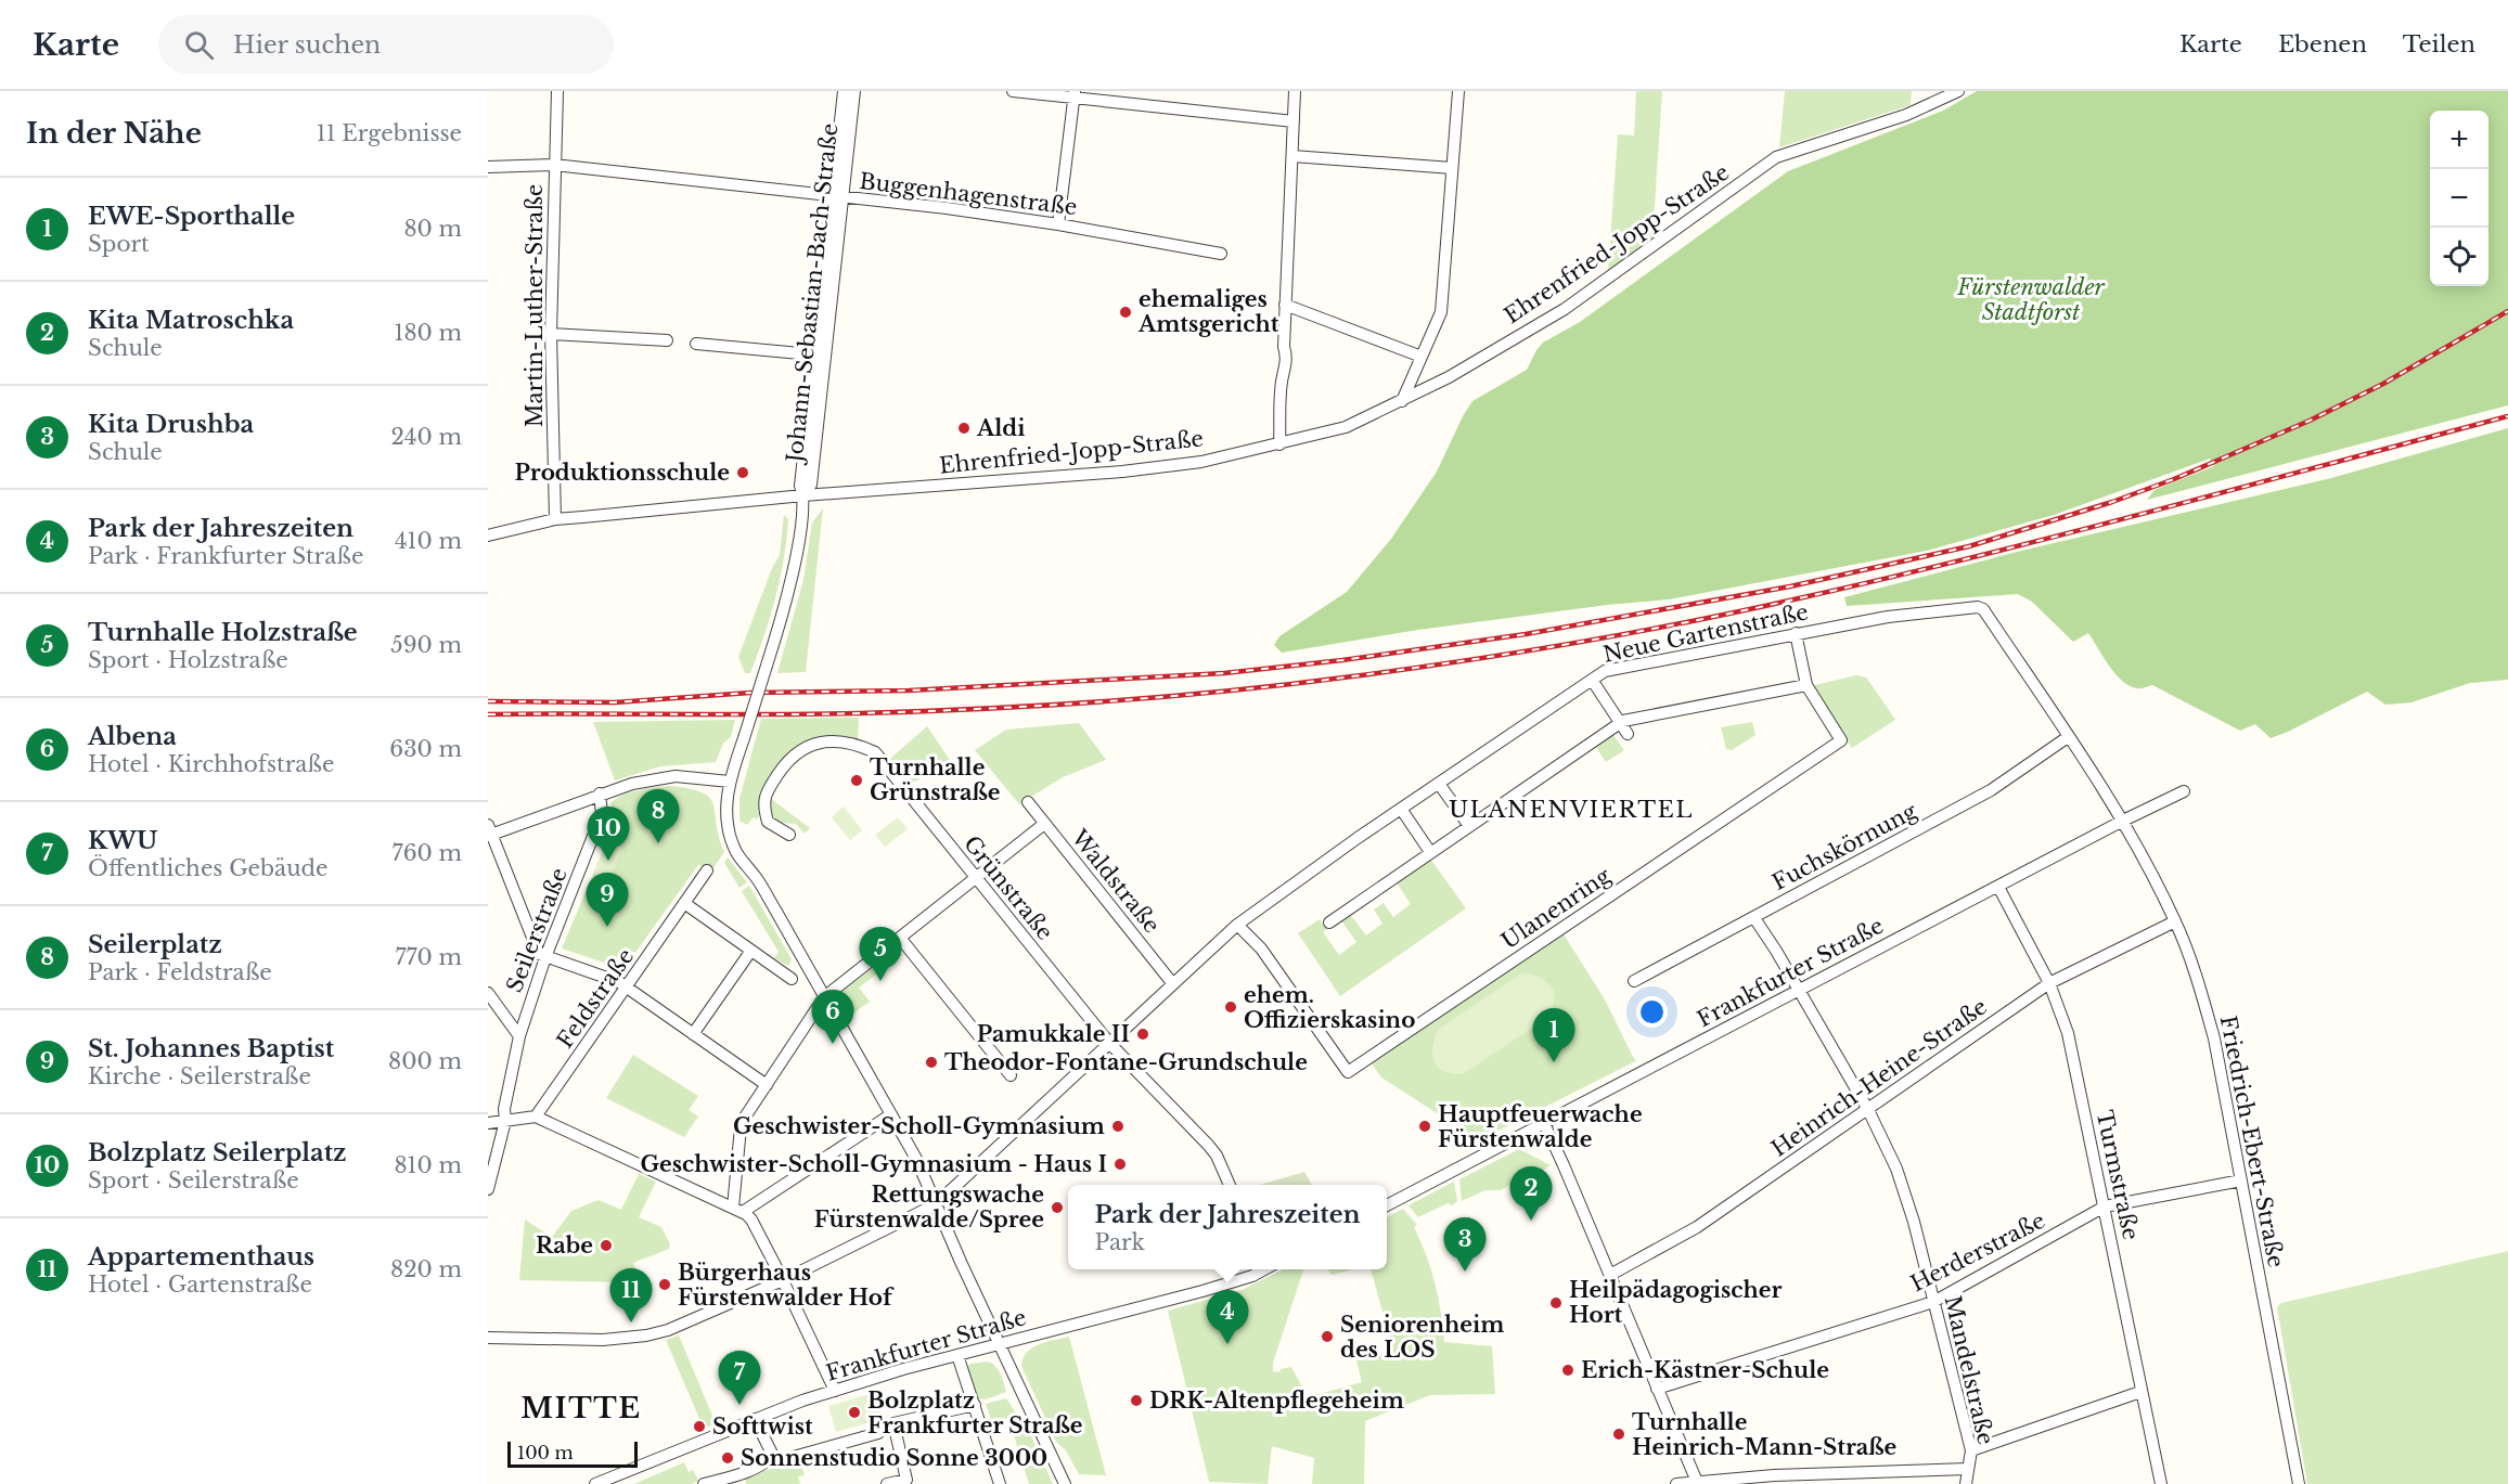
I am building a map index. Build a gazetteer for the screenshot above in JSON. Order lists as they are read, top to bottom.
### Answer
{
  "streets": {
    "street": [
      "Buggenhagenstraße",
      "Ehrenfried-Jopp-Straße",
      "Johann-Sebastian-Bach-Straße",
      "Martin-Luther-Straße",
      "Neue Gartenstraße",
      "Fuchskörnung",
      "Waldstraße",
      "Grünstraße",
      "Ulanenring",
      "Seilerstraße",
      "Frankfurter Straße",
      "Feldstraße",
      "Heinrich-Heine-Straße",
      "Friedrich-Ebert-Straße",
      "Turmstraße",
      "Herderstraße",
      "Mandelstraße"
    ]
  },
  "crossings": [
    ["Buggenhagenstraße", "Johann-Sebastian-Bach-Straße"],
    ["Buggenhagenstraße", "Martin-Luther-Straße"],
    ["Ehrenfried-Jopp-Straße", "Johann-Sebastian-Bach-Straße"],
    ["Ehrenfried-Jopp-Straße", "Martin-Luther-Straße"],
    ["Johann-Sebastian-Bach-Straße", "Neue Gartenstraße"],
    ["Johann-Sebastian-Bach-Straße", "Frankfurter Straße"],
    ["Neue Gartenstraße", "Fuchskörnung"],
    ["Neue Gartenstraße", "Waldstraße"],
    ["Neue Gartenstraße", "Grünstraße"],
    ["Neue Gartenstraße", "Ulanenring"],
    ["Neue Gartenstraße", "Frankfurter Straße"],
    ["Neue Gartenstraße", "Friedrich-Ebert-Straße"],
    ["Fuchskörnung", "Mandelstraße"],
    ["Frankfurter Straße", "Friedrich-Ebert-Straße"],
    ["Frankfurter Straße", "Turmstraße"],
    ["Frankfurter Straße", "Mandelstraße"],
    ["Heinrich-Heine-Straße", "Friedrich-Ebert-Straße"],
    ["Heinrich-Heine-Straße", "Turmstraße"],
    ["Heinrich-Heine-Straße", "Mandelstraße"],
    ["Friedrich-Ebert-Straße", "Herderstraße"],
    ["Turmstraße", "Herderstraße"],
    ["Herderstraße", "Mandelstraße"]
  ],
  "districts": ["ULANENVIERTEL", "MITTE"],
  "parks": ["Fürstenwalder Stadtforst"],
  "places": [
    "ehemaliges Amtsgericht",
    "Aldi",
    "Produktionsschule",
    "Turnhalle Grünstraße",
    "ehem. Offizierskasino",
    "Pamukkale II",
    "Theodor-Fontane-Grundschule",
    "Geschwister-Scholl-Gymnasium",
    "Hauptfeuerwache Fürstenwalde",
    "Geschwister-Scholl-Gymnasium - Haus I",
    "Rettungswache Fürstenwalde/Spree",
    "Rabe",
    "Bürgerhaus Fürstenwalder Hof",
    "Heilpädagogischer Hort",
    "Seniorenheim des LOS",
    "Erich-Kästner-Schule",
    "DRK-Altenpflegeheim",
    "Bolzplatz Frankfurter Straße",
    "Softtwist",
    "Turnhalle Heinrich-Mann-Straße",
    "Sonnenstudio Sonne 3000"
  ],
  "scale_bar": "100 m",
  "page": {
    "header": "Karte",
    "search": "Hier suchen",
    "nav": ["Karte", "Ebenen", "Teilen"],
    "heading": ["In der Nähe", "11 Ergebnisse"],
    "map_buttons": ["+", "−"],
    "list": [
      {
        "mark": "1",
        "name": "EWE-Sporthalle",
        "note": "Sport",
        "value": "80 m"
      },
      {
        "mark": "2",
        "name": "Kita Matroschka",
        "note": "Schule",
        "value": "180 m"
      },
      {
        "mark": "3",
        "name": "Kita Drushba",
        "note": "Schule",
        "value": "240 m"
      },
      {
        "mark": "4",
        "name": "Park der Jahreszeiten",
        "note": "Park · Frankfurter Straße",
        "value": "410 m"
      },
      {
        "mark": "5",
        "name": "Turnhalle Holzstraße",
        "note": "Sport · Holzstraße",
        "value": "590 m"
      },
      {
        "mark": "6",
        "name": "Albena",
        "note": "Hotel · Kirchhofstraße",
        "value": "630 m"
      },
      {
        "mark": "7",
        "name": "KWU",
        "note": "Öffentliches Gebäude",
        "value": "760 m"
      },
      {
        "mark": "8",
        "name": "Seilerplatz",
        "note": "Park · Feldstraße",
        "value": "770 m"
      },
      {
        "mark": "9",
        "name": "St. Johannes Baptist",
        "note": "Kirche · Seilerstraße",
        "value": "800 m"
      },
      {
        "mark": "10",
        "name": "Bolzplatz Seilerplatz",
        "note": "Sport · Seilerstraße",
        "value": "810 m"
      },
      {
        "mark": "11",
        "name": "Appartementhaus",
        "note": "Hotel · Gartenstraße",
        "value": "820 m"
      }
    ],
    "pins": [
      "8",
      "10",
      "9",
      "5",
      "6",
      "1",
      "2",
      "3",
      "11",
      "4",
      "7"
    ],
    "popup": ["Park der Jahreszeiten", "Park"],
    "scale": "100 m"
  }
}
